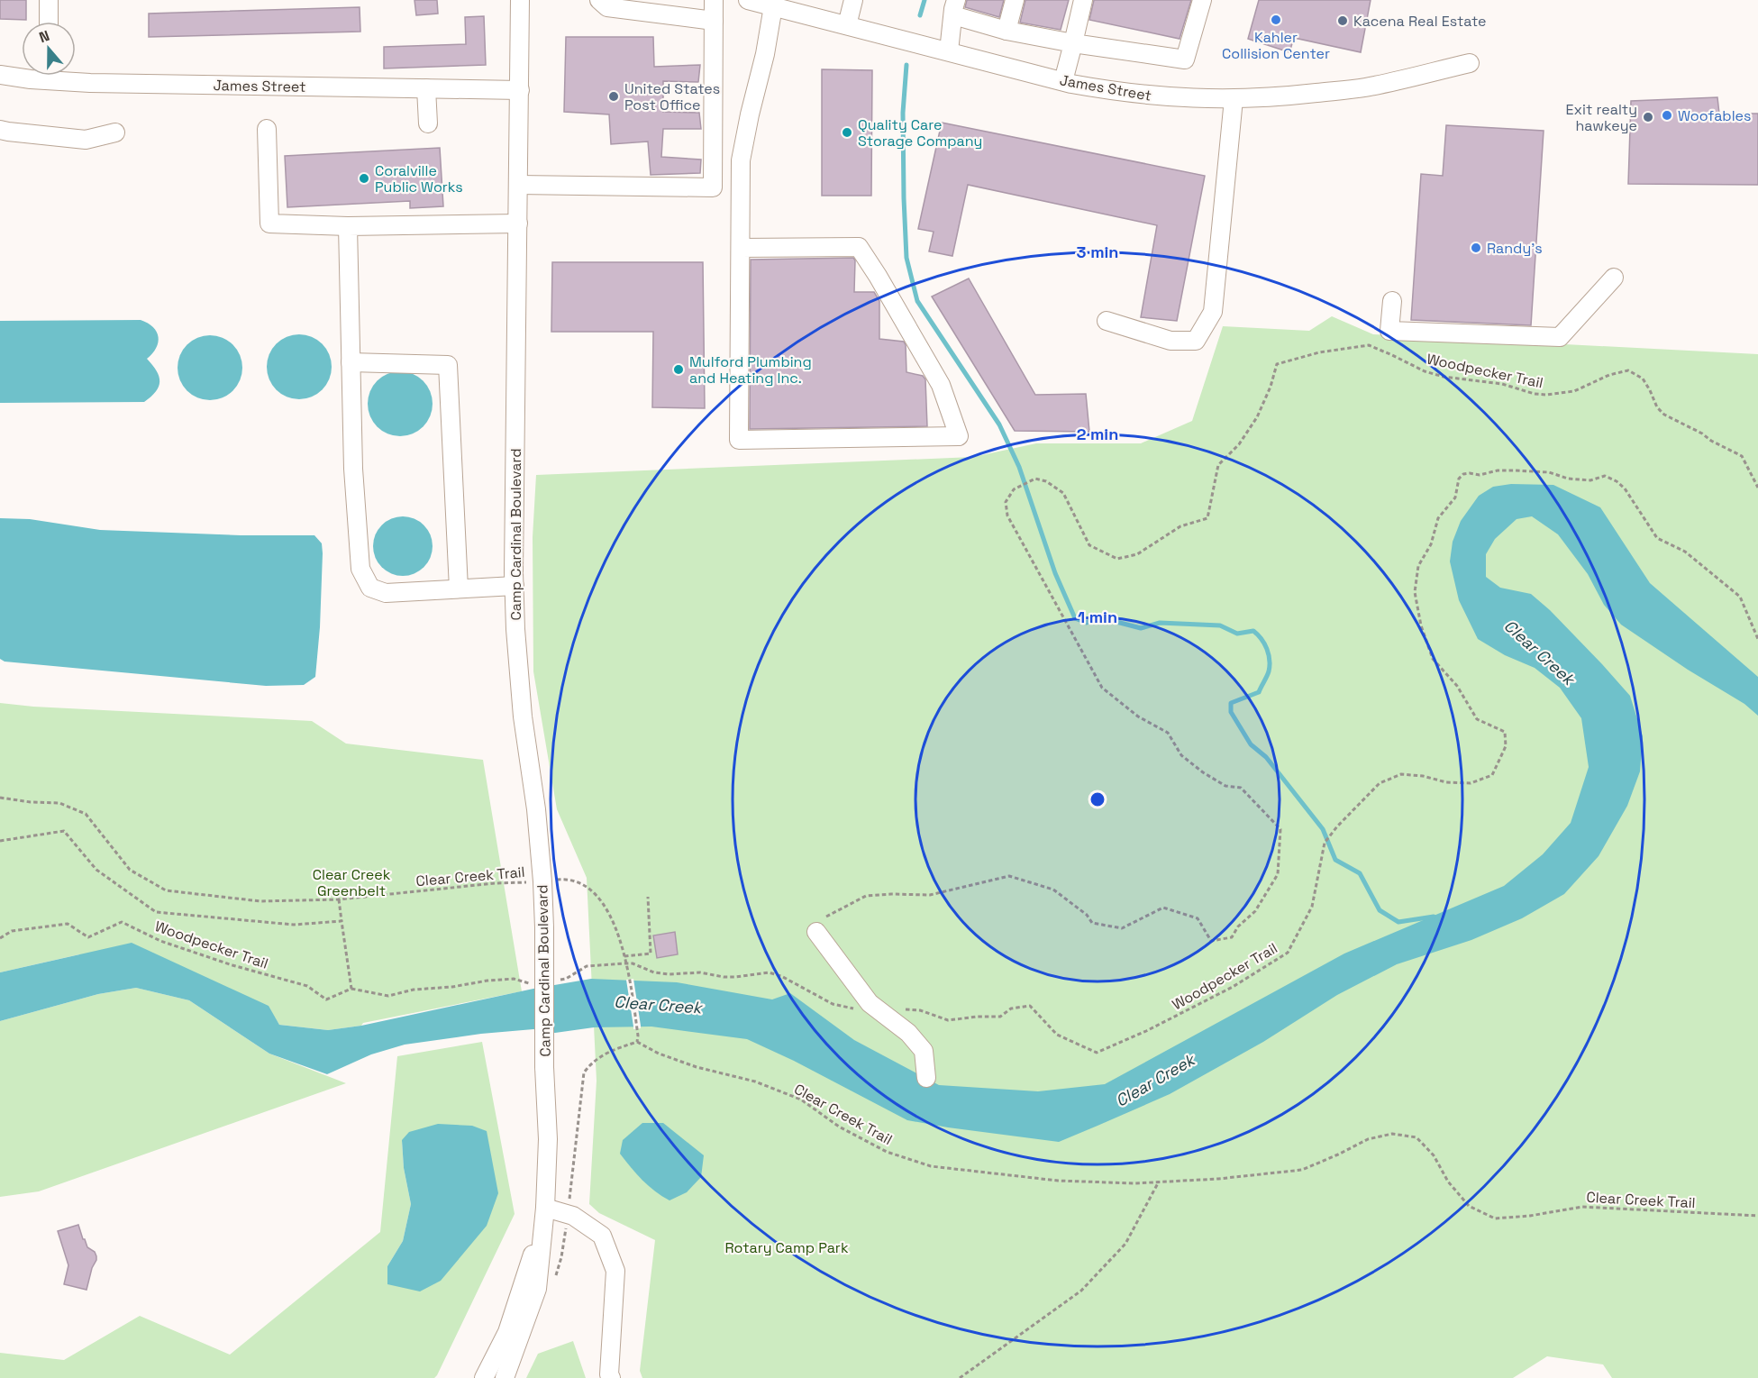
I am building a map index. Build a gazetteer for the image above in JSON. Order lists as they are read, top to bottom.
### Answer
{
  "streets": {
    "street": ["James Street", "Camp Cardinal Boulevard"],
    "path": ["Woodpecker Trail", "Clear Creek Trail"]
  },
  "crossings": [
    ["James Street", "Camp Cardinal Boulevard"],
    ["Camp Cardinal Boulevard", "Clear Creek Trail"]
  ],
  "water": ["Clear Creek"],
  "parks": ["Clear Creek Greenbelt", "Rotary Camp Park"],
  "places": [
    "Kahler Collision Center",
    "Kacena Real Estate",
    "United States Post Office",
    "Woofables",
    "Exit realty hawkeye",
    "Quality Care Storage Company",
    "Coralville Public Works",
    "Randy's",
    "Mulford Plumbing and Heating Inc."
  ],
  "north": "top",
  "rings": ["3 min", "2 min", "1 min"]
}
